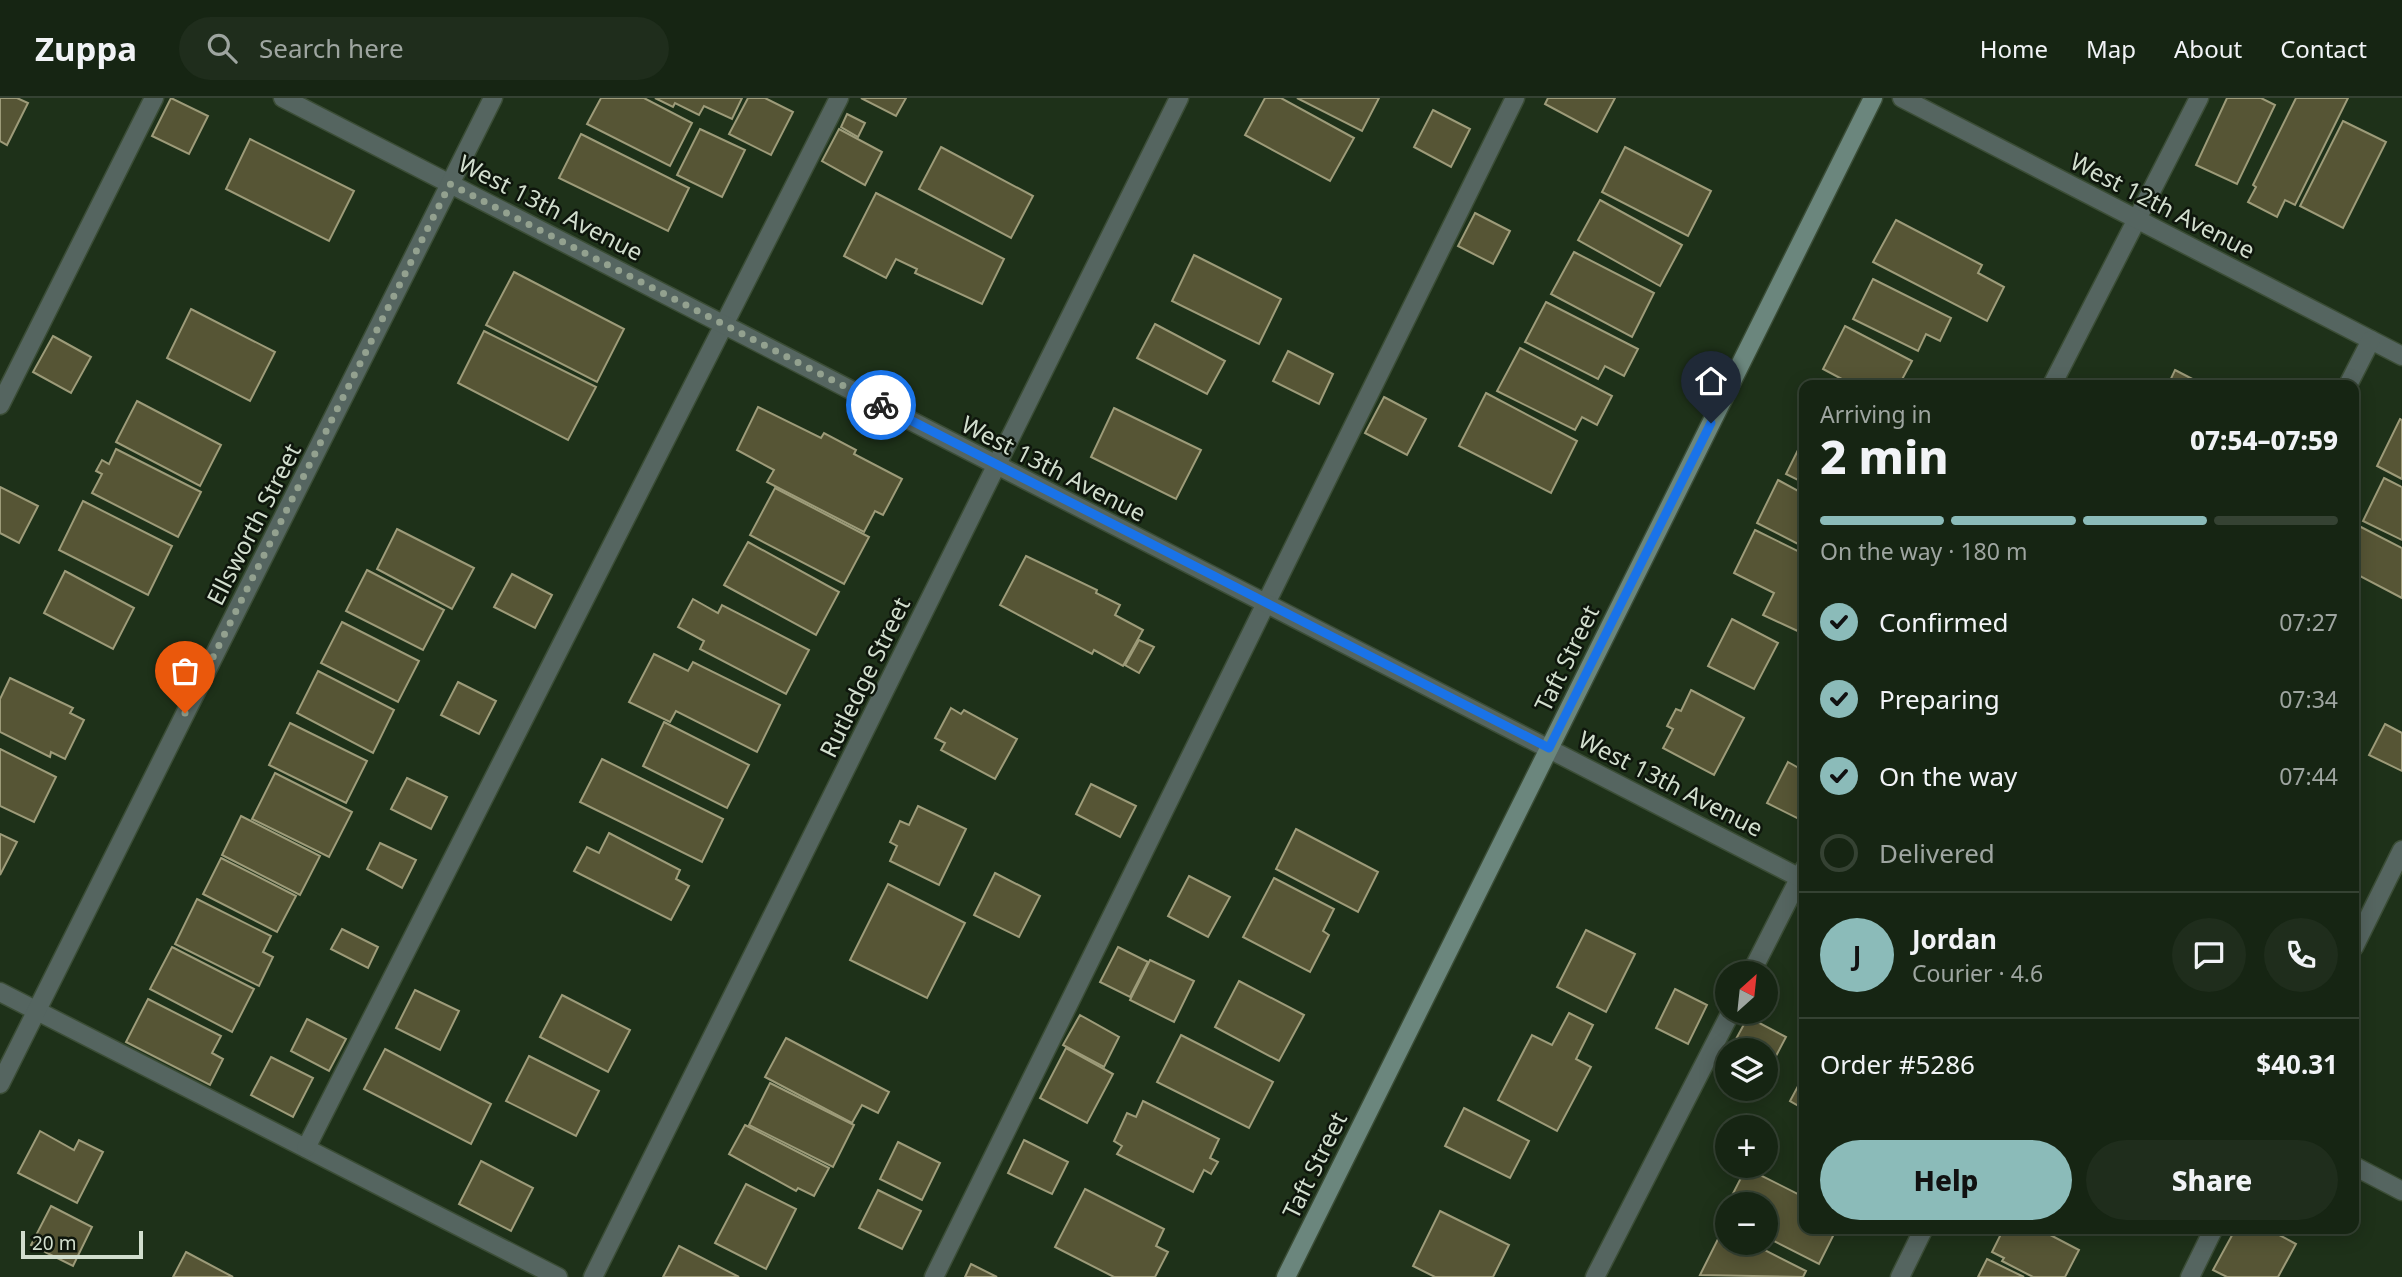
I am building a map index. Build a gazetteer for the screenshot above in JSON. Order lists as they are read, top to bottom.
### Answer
{
  "streets": {
    "street": [
      "West 12th Avenue",
      "West 13th Avenue",
      "Ellsworth Street",
      "Taft Street",
      "Rutledge Street"
    ]
  },
  "crossings": [
    ["West 13th Avenue", "Ellsworth Street"],
    ["West 13th Avenue", "Taft Street"],
    ["West 13th Avenue", "Rutledge Street"]
  ],
  "scale_bar": "20 m",
  "north": "top right",
  "page": {
    "header": "Zuppa",
    "search": "Search here",
    "nav": [
      "Home",
      "Map",
      "About",
      "Contact"
    ],
    "heading": ["2 min", "Arriving in", "07:54–07:59"],
    "panel": [
      "Jordan",
      "Courier · 4.6",
      "Order #5286",
      "$40.31"
    ],
    "bar": "On the way · 180 m",
    "list": [
      ["Confirmed", "07:27"],
      ["Preparing", "07:34"],
      ["On the way", "07:44"],
      "Delivered"
    ],
    "round": "J",
    "map_buttons": ["+", "−"],
    "buttons": ["Help", "Share"],
    "scale": "20 m"
  }
}
